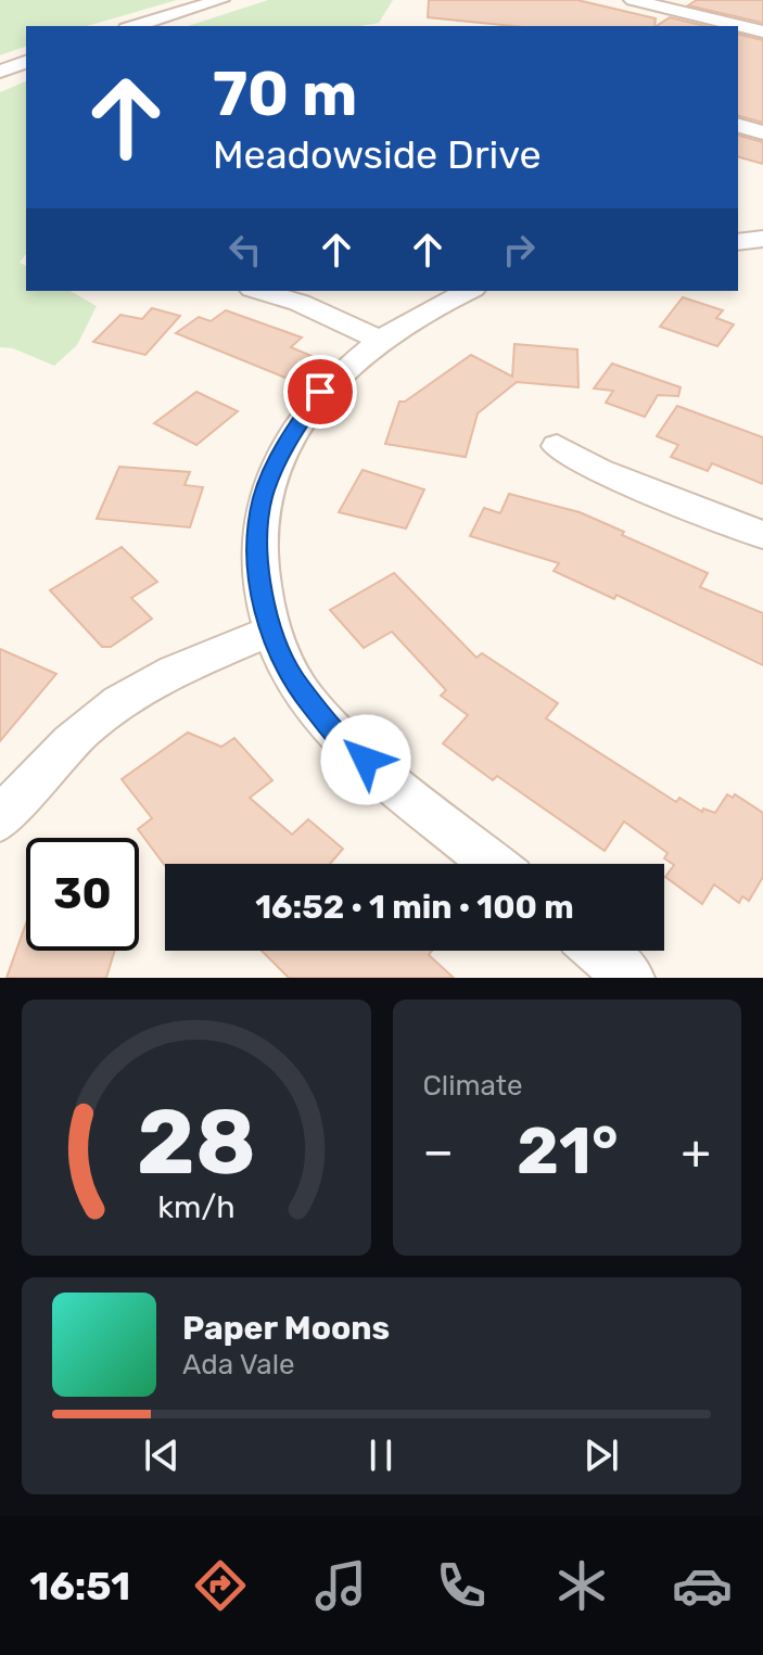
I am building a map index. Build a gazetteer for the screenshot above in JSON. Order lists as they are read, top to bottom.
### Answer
{
  "page": {
    "turn": ["70 m", "Meadowside Drive"],
    "limit": "30",
    "trip": "16:52 · 1 min · 100 m",
    "tile": "Climate",
    "heat": ["−", "21°", "+"],
    "song": ["Paper Moons", "Ada Vale"],
    "tabs": "16:51",
    "gauge": ["28", "km/h"]
  }
}
